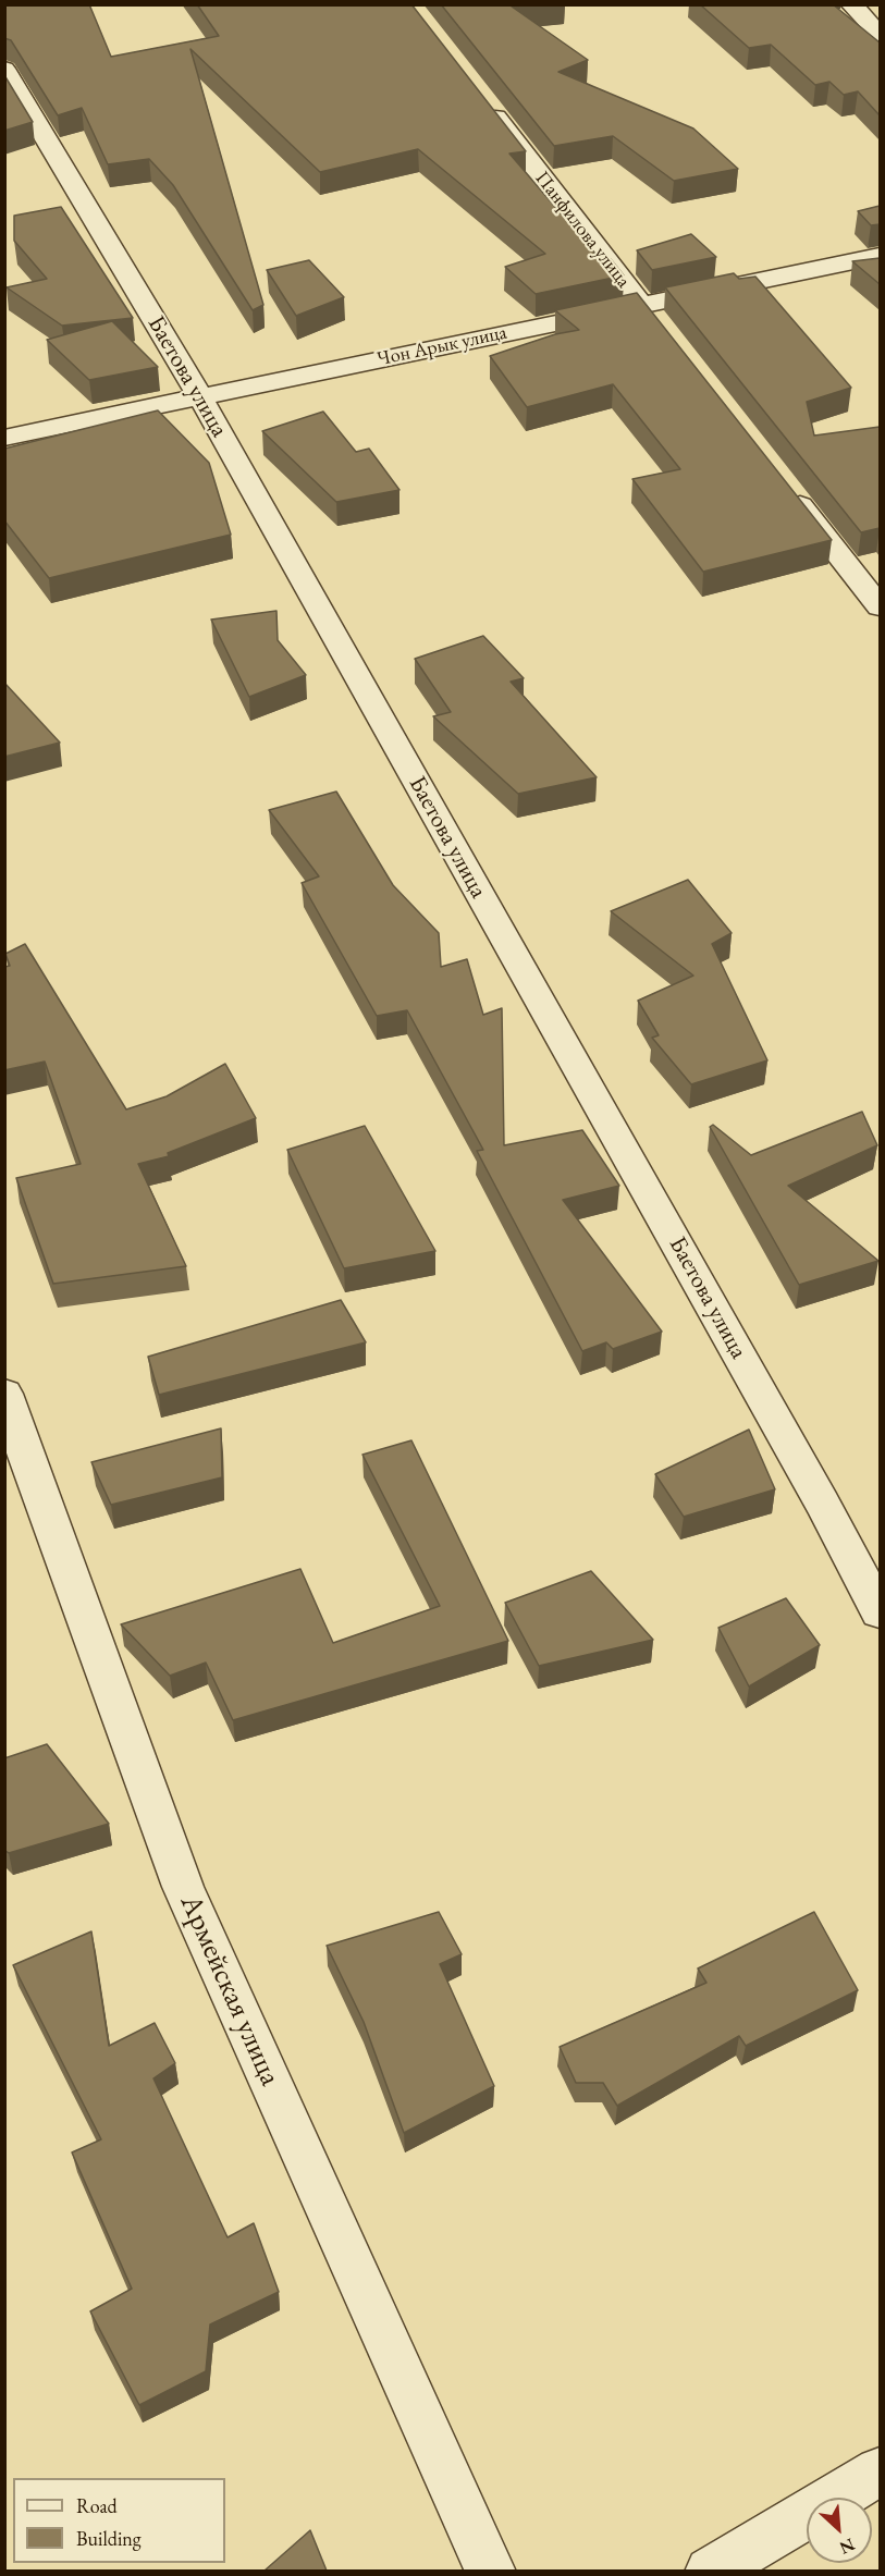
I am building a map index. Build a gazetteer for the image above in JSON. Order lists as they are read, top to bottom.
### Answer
{
  "streets": {
    "street": [
      "Панфилова улица",
      "Чон Арык улица",
      "Баетова улица",
      "Армейская улица"
    ]
  },
  "crossings": [
    ["Панфилова улица", "Чон Арык улица"],
    ["Чон Арык улица", "Баетова улица"]
  ],
  "legend": ["Road", "Building"],
  "north": "bottom right"
}
